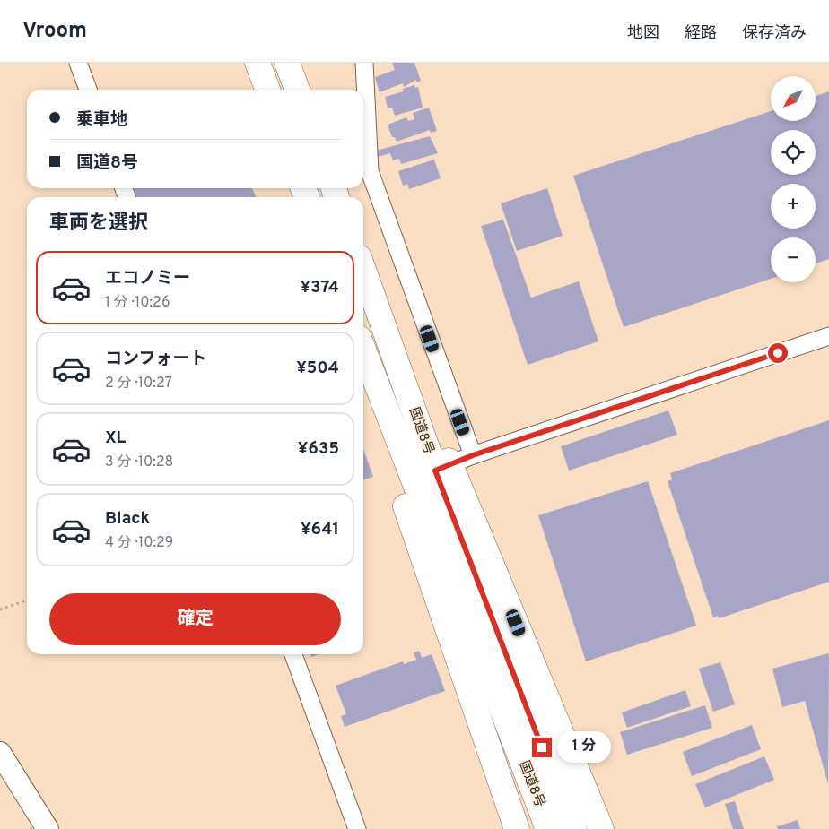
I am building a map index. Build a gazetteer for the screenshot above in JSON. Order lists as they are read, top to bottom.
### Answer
{
  "streets": {
    "highway": ["国道8号"]
  },
  "north": "bottom left",
  "page": {
    "header": "Vroom",
    "nav": ["地図", "経路", "保存済み"],
    "map_buttons": ["+", "−"],
    "banner": ["乗車地", "国道8号"],
    "heading": "車両を選択",
    "list": [
      {
        "name": "エコノミー",
        "note": "1 分 · 10:26",
        "value": "¥374"
      },
      {
        "name": "コンフォート",
        "note": "2 分 · 10:27",
        "value": "¥504"
      },
      {
        "name": "XL",
        "note": "3 分 · 10:28",
        "value": "¥635"
      },
      {
        "name": "Black",
        "note": "4 分 · 10:29",
        "value": "¥641"
      }
    ],
    "buttons": "確定",
    "bubble": "1 分"
  }
}
